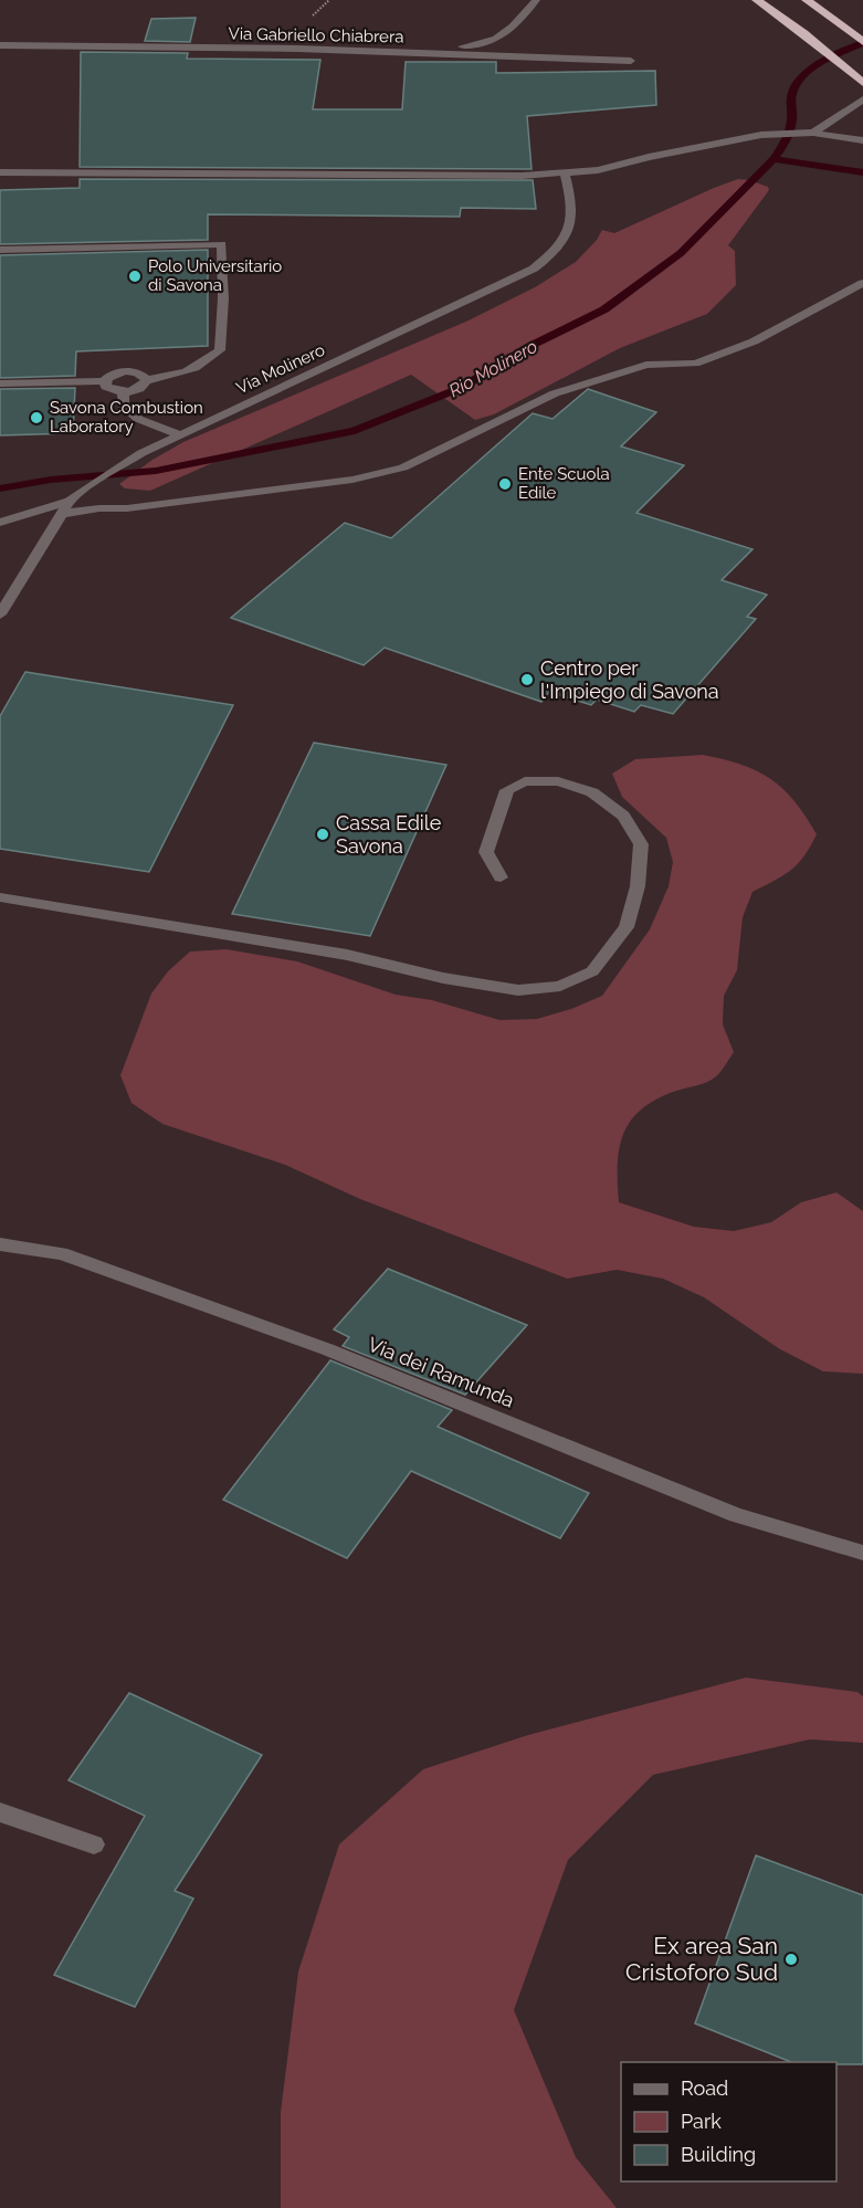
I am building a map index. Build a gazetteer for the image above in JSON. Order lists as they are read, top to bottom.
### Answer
{
  "streets": {
    "street": ["Via Gabriello Chiabrera", "Via Molinero", "Via dei Ramunda"]
  },
  "water": ["Rio Molinero"],
  "places": [
    "Polo Universitario di Savona",
    "Savona Combustion Laboratory",
    "Ente Scuola Edile",
    "Centro per l'Impiego di Savona",
    "Cassa Edile Savona",
    "Ex area San Cristoforo Sud"
  ],
  "legend": ["Road", "Park", "Building"]
}
